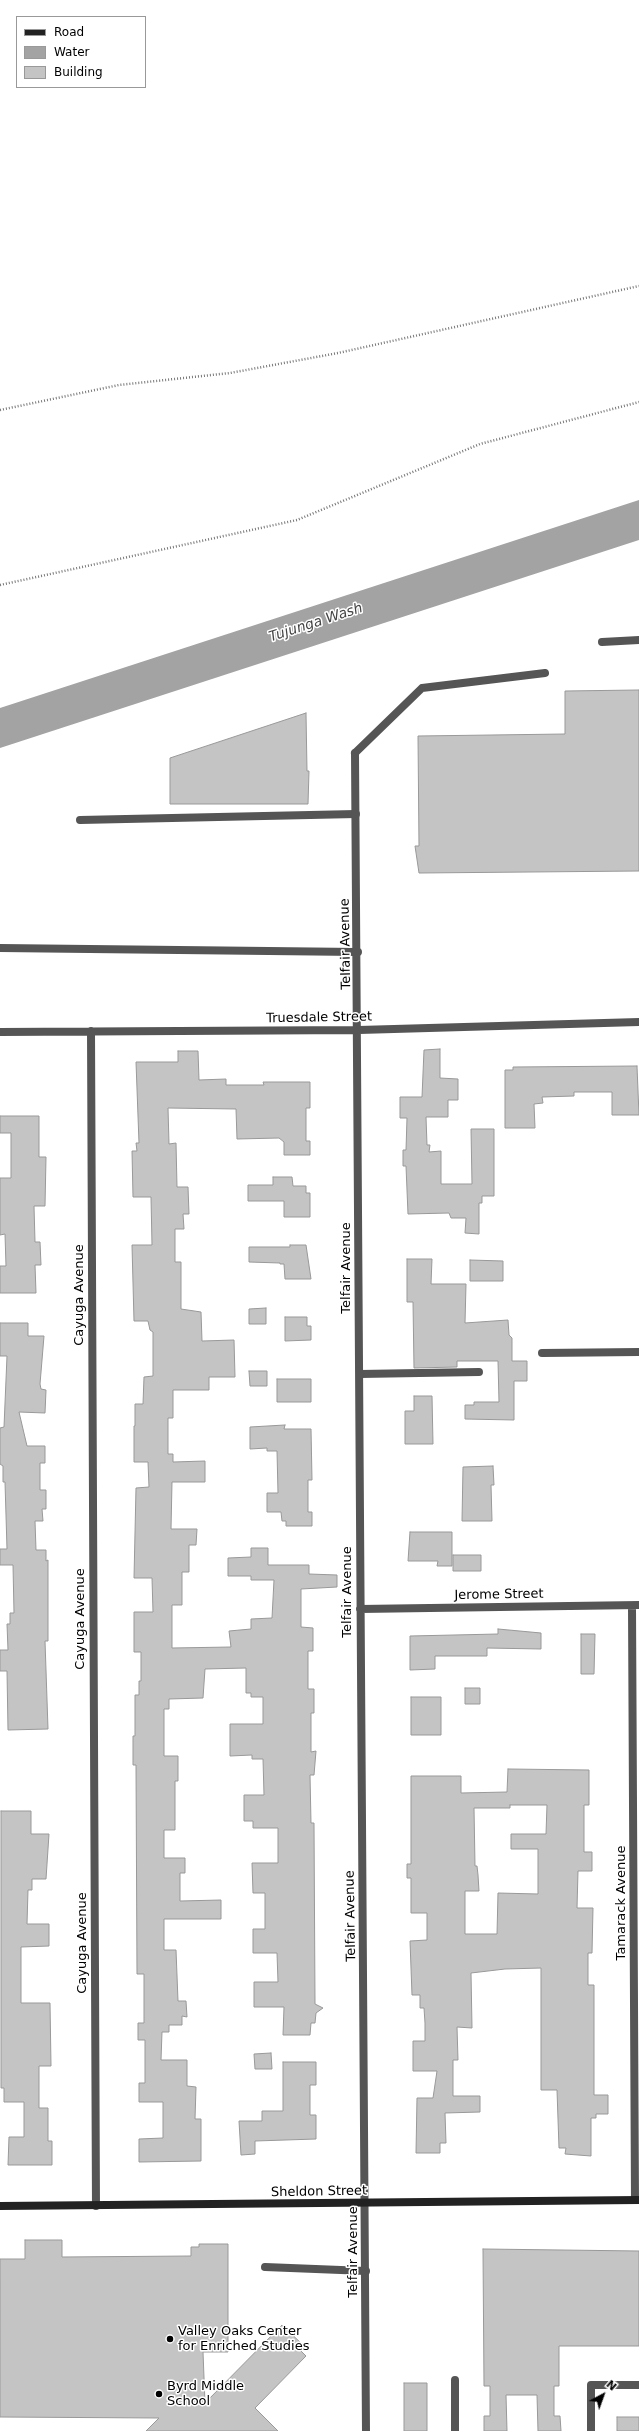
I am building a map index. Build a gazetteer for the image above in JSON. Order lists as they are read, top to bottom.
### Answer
{
  "streets": {
    "main road": ["Sheldon Street"],
    "street": [
      "Telfair Avenue",
      "Truesdale Street",
      "Cayuga Avenue",
      "Jerome Street",
      "Tamarack Avenue"
    ]
  },
  "crossings": [
    ["Telfair Avenue", "Truesdale Street"],
    ["Telfair Avenue", "Jerome Street"],
    ["Telfair Avenue", "Sheldon Street"],
    ["Truesdale Street", "Cayuga Avenue"],
    ["Cayuga Avenue", "Sheldon Street"],
    ["Jerome Street", "Tamarack Avenue"],
    ["Tamarack Avenue", "Sheldon Street"]
  ],
  "water": ["Tujunga Wash"],
  "places": ["Valley Oaks Center for Enriched Studies", "Byrd Middle School"],
  "legend": ["Road", "Water", "Building"],
  "north": "top right"
}
